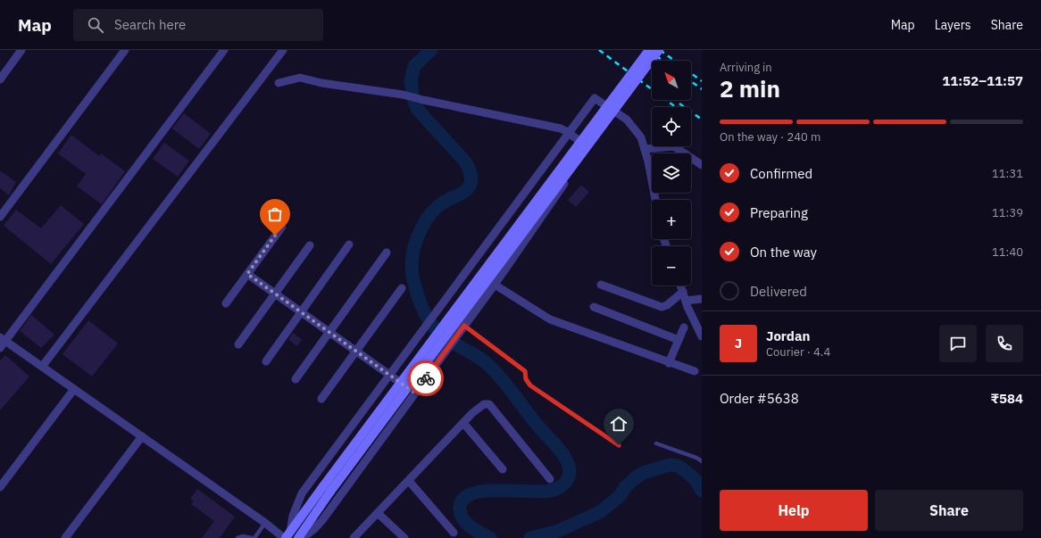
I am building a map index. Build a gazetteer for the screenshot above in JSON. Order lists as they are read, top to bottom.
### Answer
{
  "north": "top left",
  "page": {
    "header": "Map",
    "search": "Search here",
    "nav": ["Map", "Layers", "Share"],
    "heading": ["2 min", "Arriving in", "11:52–11:57"],
    "panel": [
      "Jordan",
      "Courier · 4.4",
      "Order #5638",
      "₹584"
    ],
    "map_buttons": ["+", "−"],
    "bar": "On the way · 240 m",
    "list": [
      ["Confirmed", "11:31"],
      ["Preparing", "11:39"],
      ["On the way", "11:40"],
      "Delivered"
    ],
    "round": "J",
    "buttons": ["Help", "Share"]
  }
}
